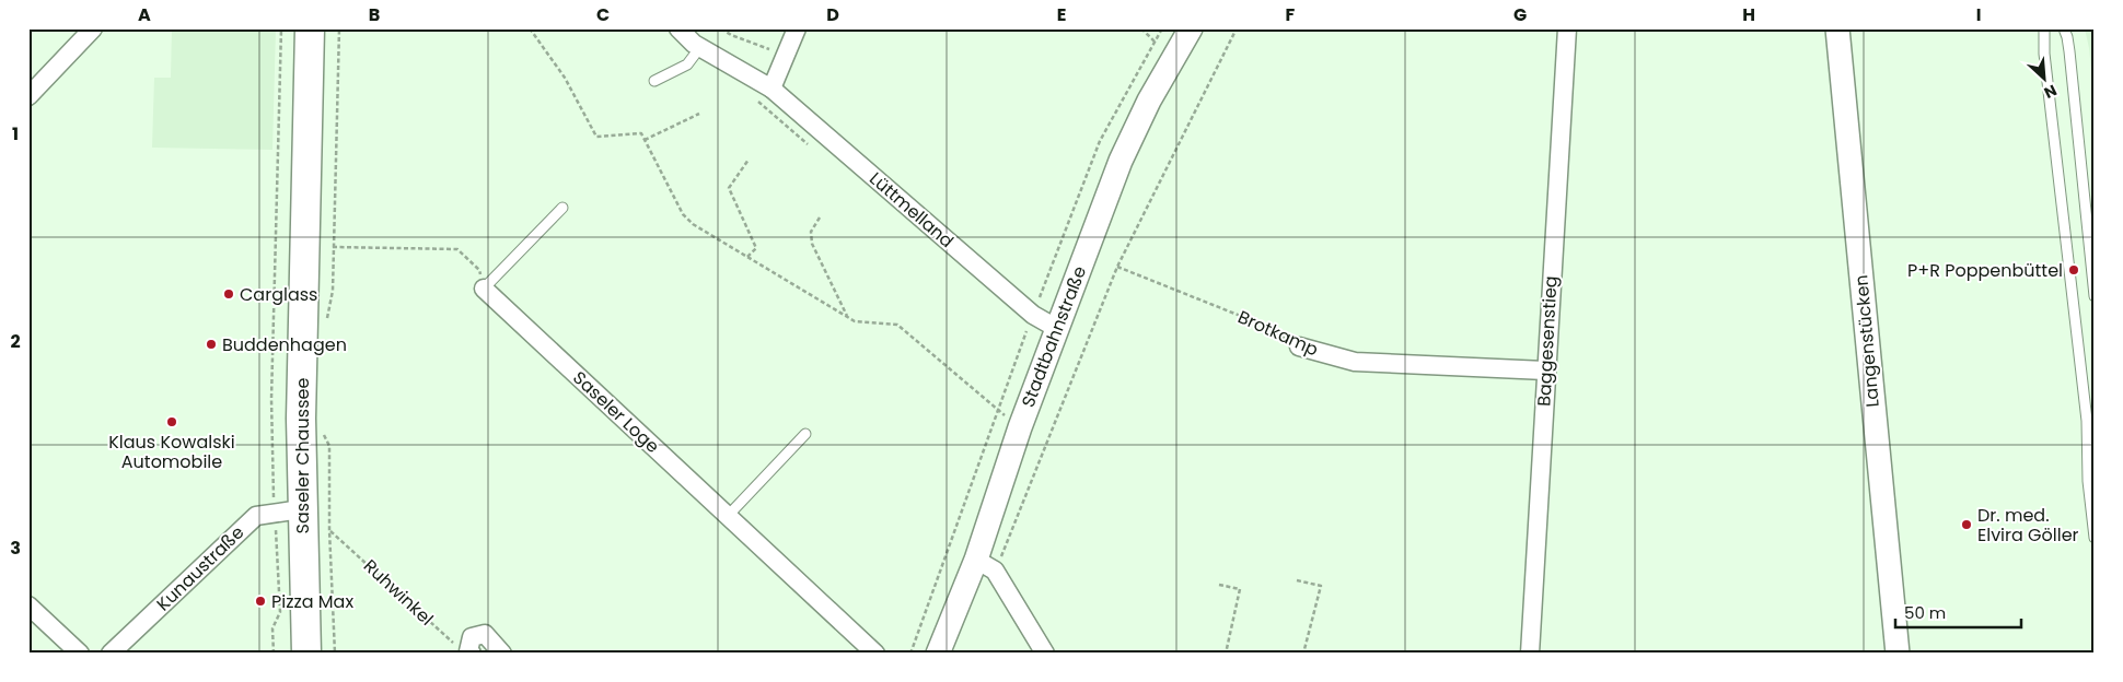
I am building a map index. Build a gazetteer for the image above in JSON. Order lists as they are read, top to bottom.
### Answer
{
  "streets": {
    "main road": ["Saseler Chaussee"],
    "street": [
      "Lüttmelland",
      "Brotkamp",
      "Stadtbahnstraße",
      "Baggesenstieg",
      "Langenstücken",
      "Saseler Loge",
      "Kunaustraße"
    ],
    "path": ["Ruhwinkel"]
  },
  "crossings": [
    ["Lüttmelland", "Stadtbahnstraße"],
    ["Brotkamp", "Baggesenstieg"],
    ["Saseler Chaussee", "Kunaustraße"]
  ],
  "places": [
    "P+R Poppenbüttel",
    "Carglass",
    "Buddenhagen",
    "Klaus Kowalski Automobile",
    "Dr. med. Elvira Göller",
    "Pizza Max"
  ],
  "scale_bar": "50 m",
  "north": "bottom right",
  "grid": {
    "columns": [
      "A",
      "B",
      "C",
      "D",
      "E",
      "F",
      "G",
      "H",
      "I"
    ],
    "rows": ["1", "2", "3"]
  }
}
